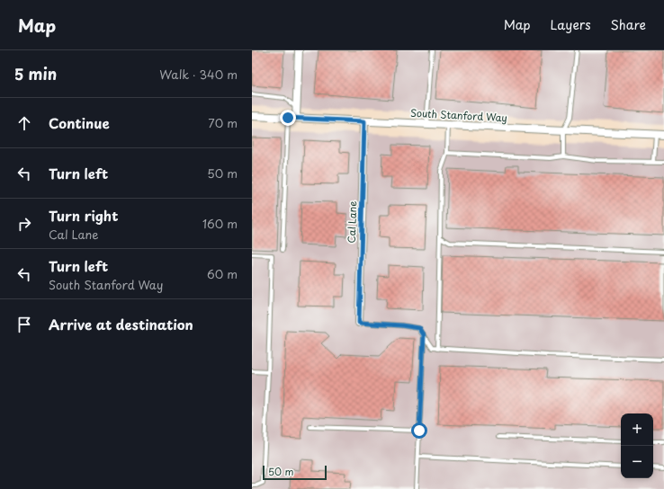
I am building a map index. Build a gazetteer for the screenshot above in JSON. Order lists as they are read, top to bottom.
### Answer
{
  "streets": {
    "street": ["South Stanford Way", "Cal Lane"]
  },
  "crossings": [
    ["South Stanford Way", "Cal Lane"]
  ],
  "scale_bar": "50 m",
  "page": {
    "header": "Map",
    "nav": ["Map", "Layers", "Share"],
    "heading": ["5 min", "Walk · 340 m"],
    "list": [
      ["Continue", "70 m"],
      ["Turn left", "50 m"],
      ["Turn right", "Cal Lane", "160 m"],
      ["Turn left", "South Stanford Way", "60 m"],
      "Arrive at destination"
    ],
    "map_buttons": ["+", "−"],
    "scale": "50 m"
  }
}
